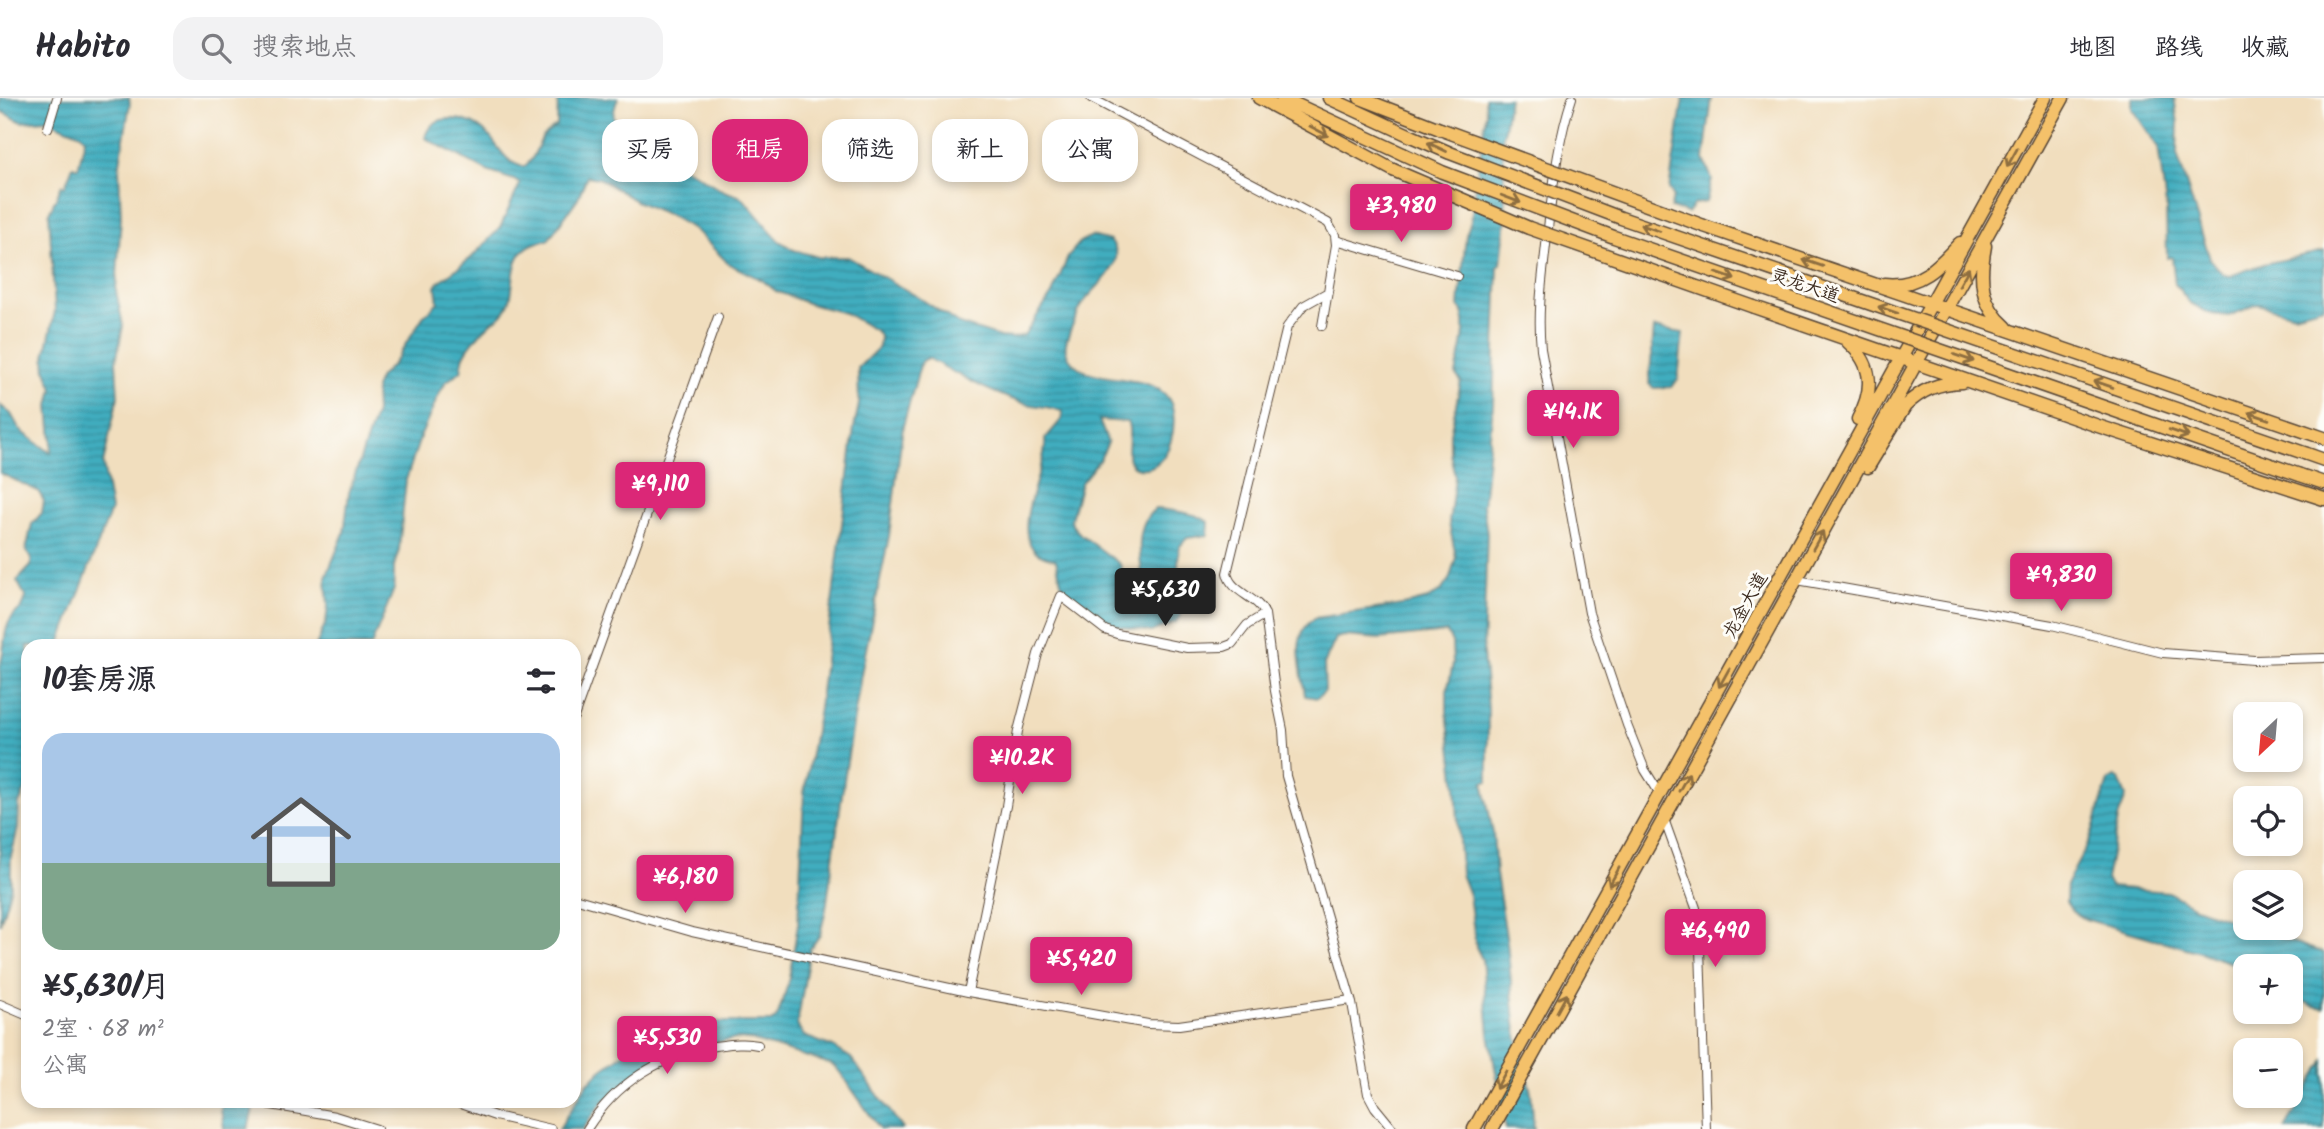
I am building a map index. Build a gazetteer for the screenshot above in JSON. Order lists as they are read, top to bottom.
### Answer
{
  "streets": {
    "main road": ["灵龙大道", "龙金大道"]
  },
  "north": "bottom left",
  "page": {
    "header": "Habito",
    "search": "搜索地点",
    "nav": ["地图", "路线", "收藏"],
    "chip": [
      "买房",
      "租房",
      "筛选",
      "新上",
      "公寓"
    ],
    "price": [
      "¥3,980",
      "¥14.1K",
      "¥9,110",
      "¥9,830",
      "¥5,630",
      "¥10.2K",
      "¥6,180",
      "¥6,490",
      "¥5,420",
      "¥5,530"
    ],
    "heading": "10套房源",
    "map_buttons": ["+", "−"],
    "list": [
      {
        "name": "¥5,630/月",
        "note": "2室 · 68 m² · 公寓"
      }
    ]
  }
}
